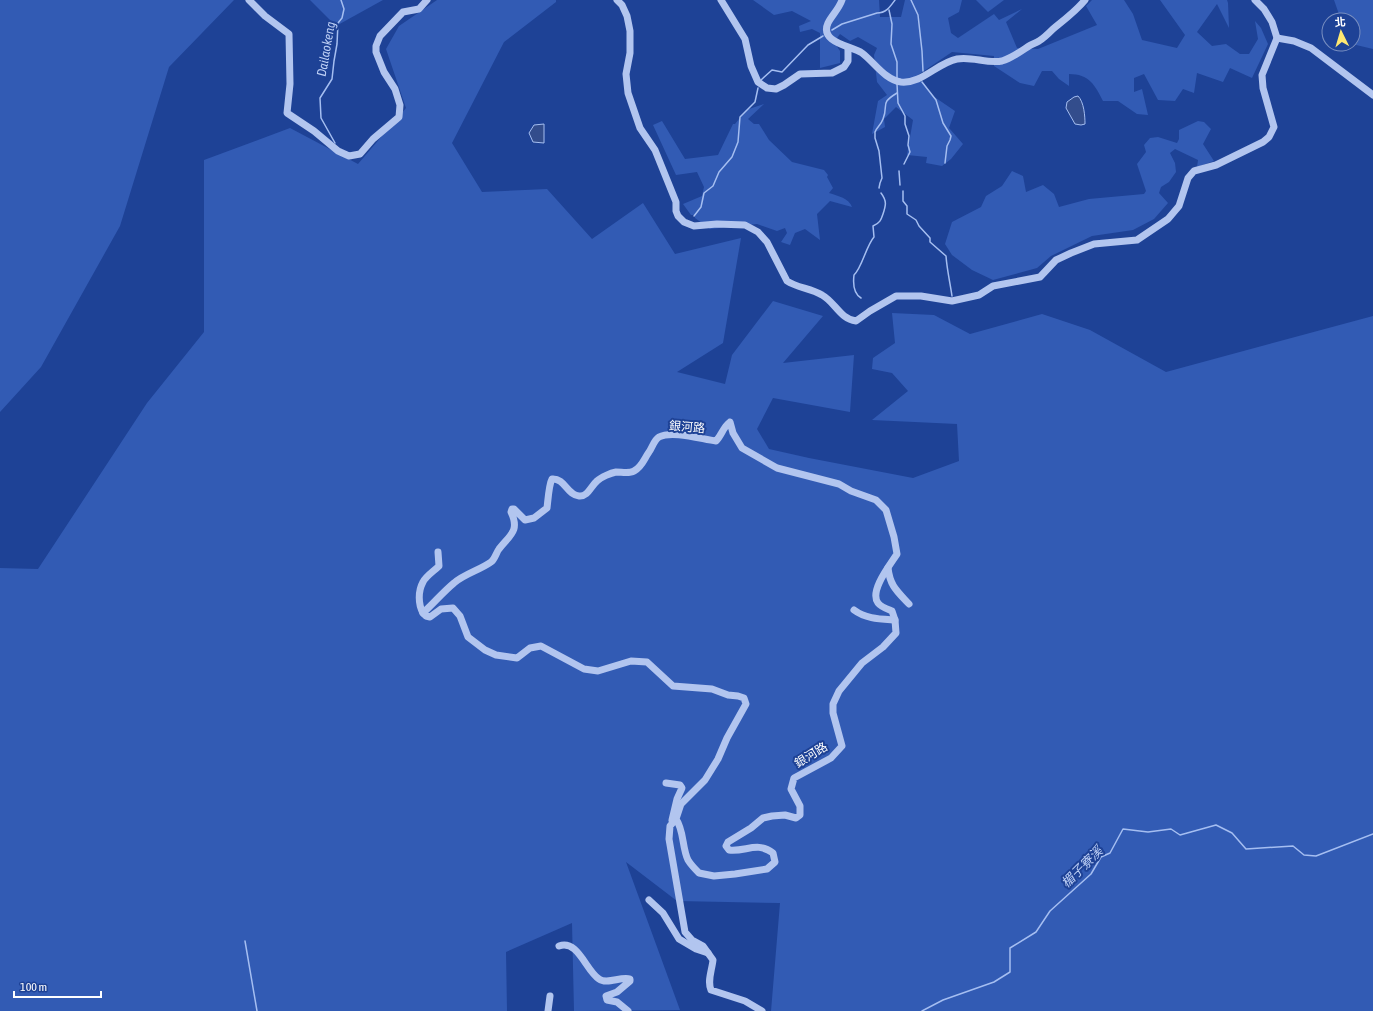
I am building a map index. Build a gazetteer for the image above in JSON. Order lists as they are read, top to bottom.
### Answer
{
  "streets": {
    "street": ["銀河路"]
  },
  "water": ["Dailaokeng", "楣子寮溪"],
  "scale_bar": "100 m",
  "north": "top"
}
